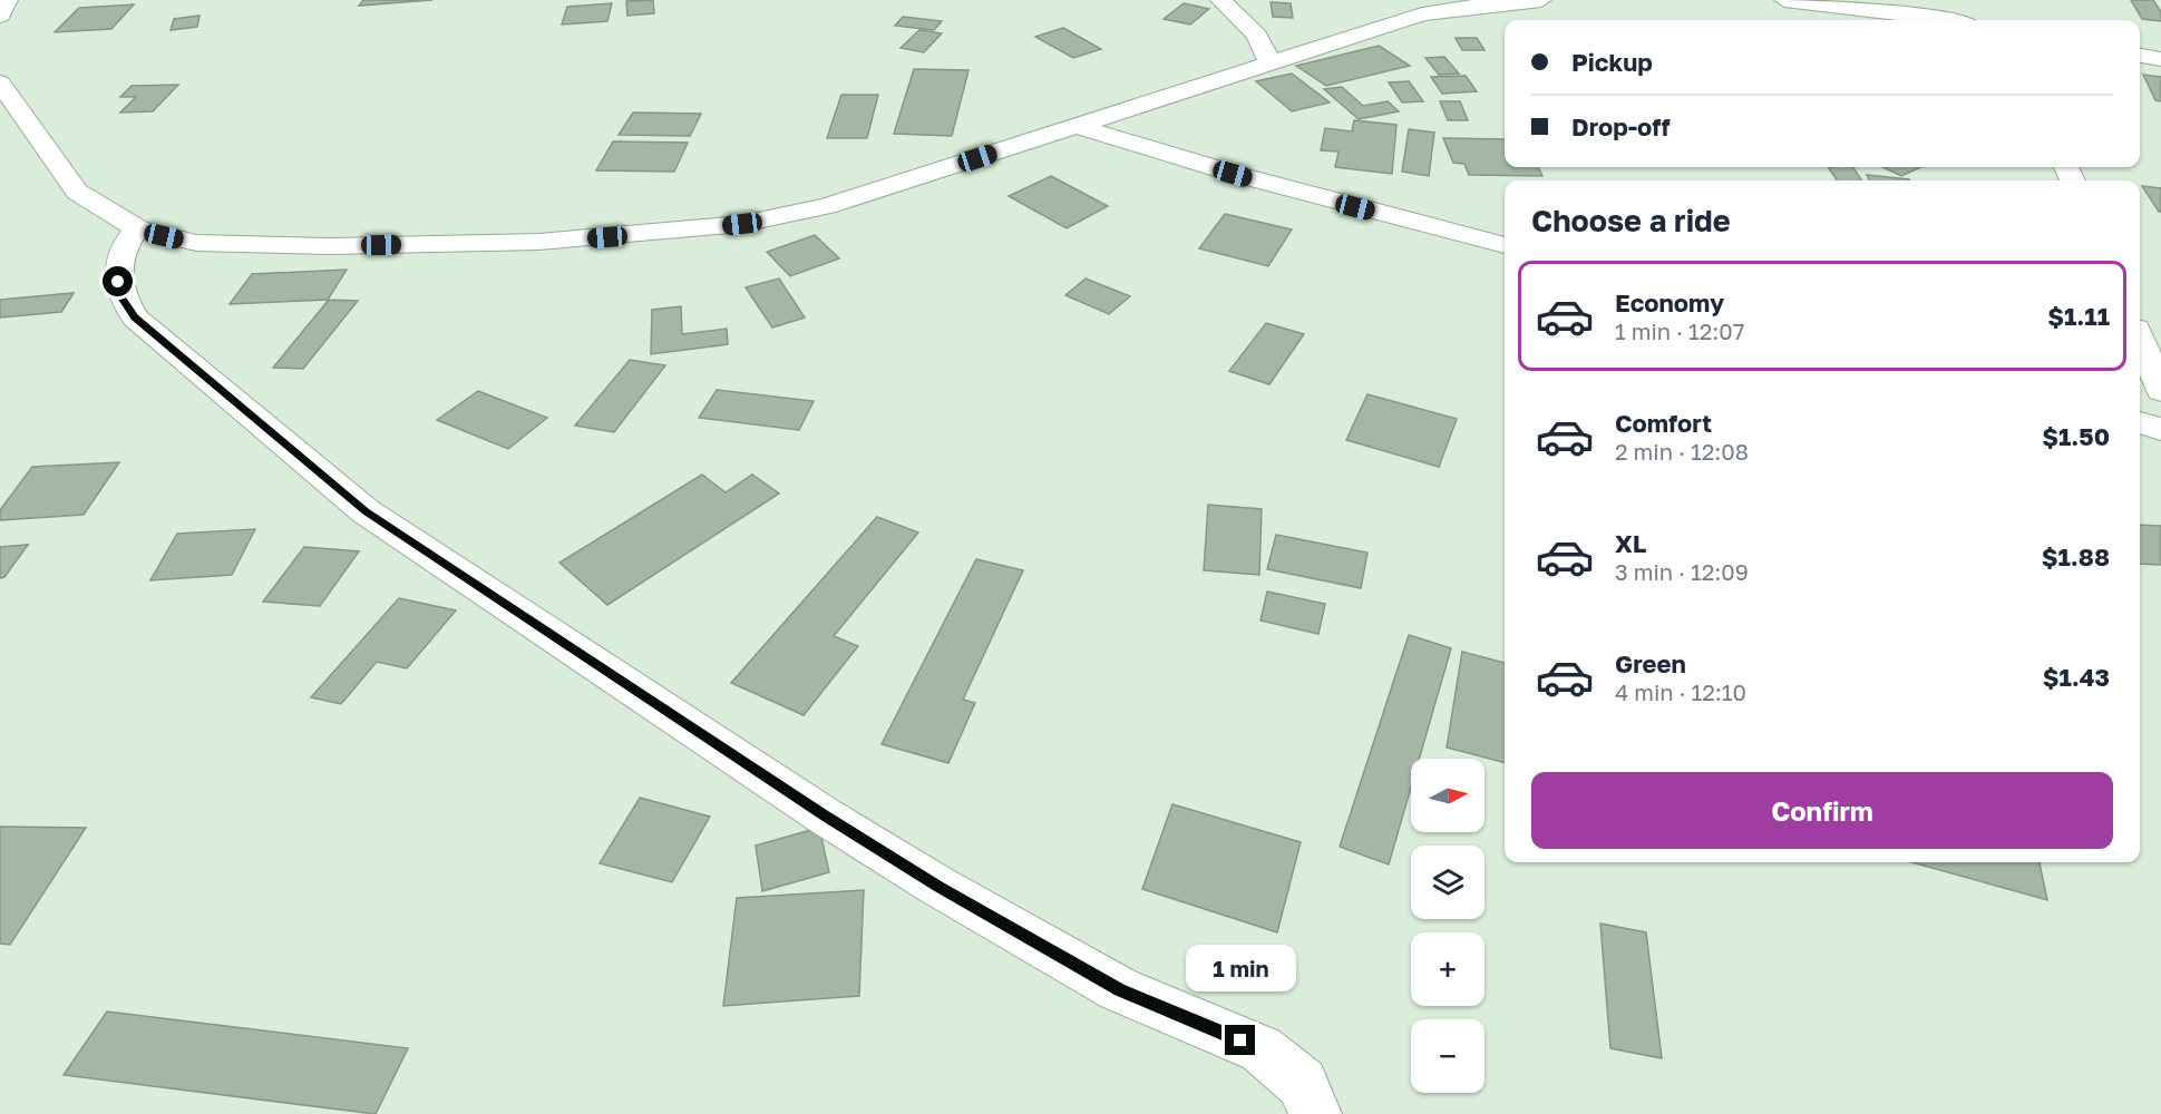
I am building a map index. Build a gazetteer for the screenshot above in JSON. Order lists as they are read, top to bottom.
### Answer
{
  "north": "right",
  "page": {
    "banner": ["Pickup", "Drop-off"],
    "heading": "Choose a ride",
    "list": [
      {
        "name": "Economy",
        "note": "1 min · 12:07",
        "value": "$1.11"
      },
      {
        "name": "Comfort",
        "note": "2 min · 12:08",
        "value": "$1.50"
      },
      {
        "name": "XL",
        "note": "3 min · 12:09",
        "value": "$1.88"
      },
      {
        "name": "Green",
        "note": "4 min · 12:10",
        "value": "$1.43"
      }
    ],
    "map_buttons": ["+", "−"],
    "buttons": "Confirm",
    "bubble": "1 min"
  }
}
